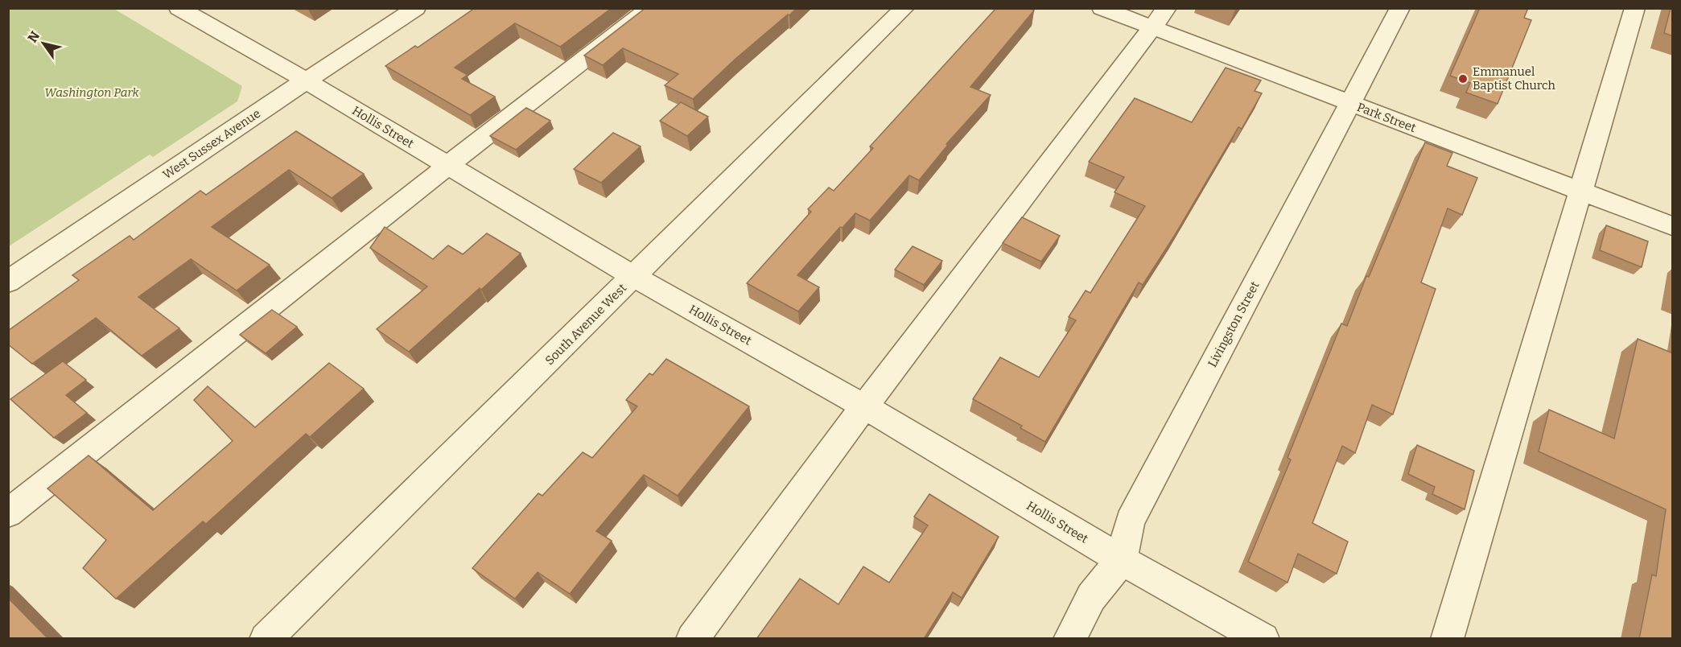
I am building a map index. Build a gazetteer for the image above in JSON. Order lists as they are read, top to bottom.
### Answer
{
  "streets": {
    "street": [
      "Park Street",
      "Hollis Street",
      "West Sussex Avenue",
      "South Avenue West",
      "Livingston Street"
    ]
  },
  "crossings": [
    ["Park Street", "Livingston Street"],
    ["Hollis Street", "West Sussex Avenue"],
    ["Hollis Street", "South Avenue West"],
    ["Hollis Street", "Livingston Street"]
  ],
  "parks": ["Washington Park"],
  "places": ["Emmanuel Baptist Church"],
  "north": "top left"
}
